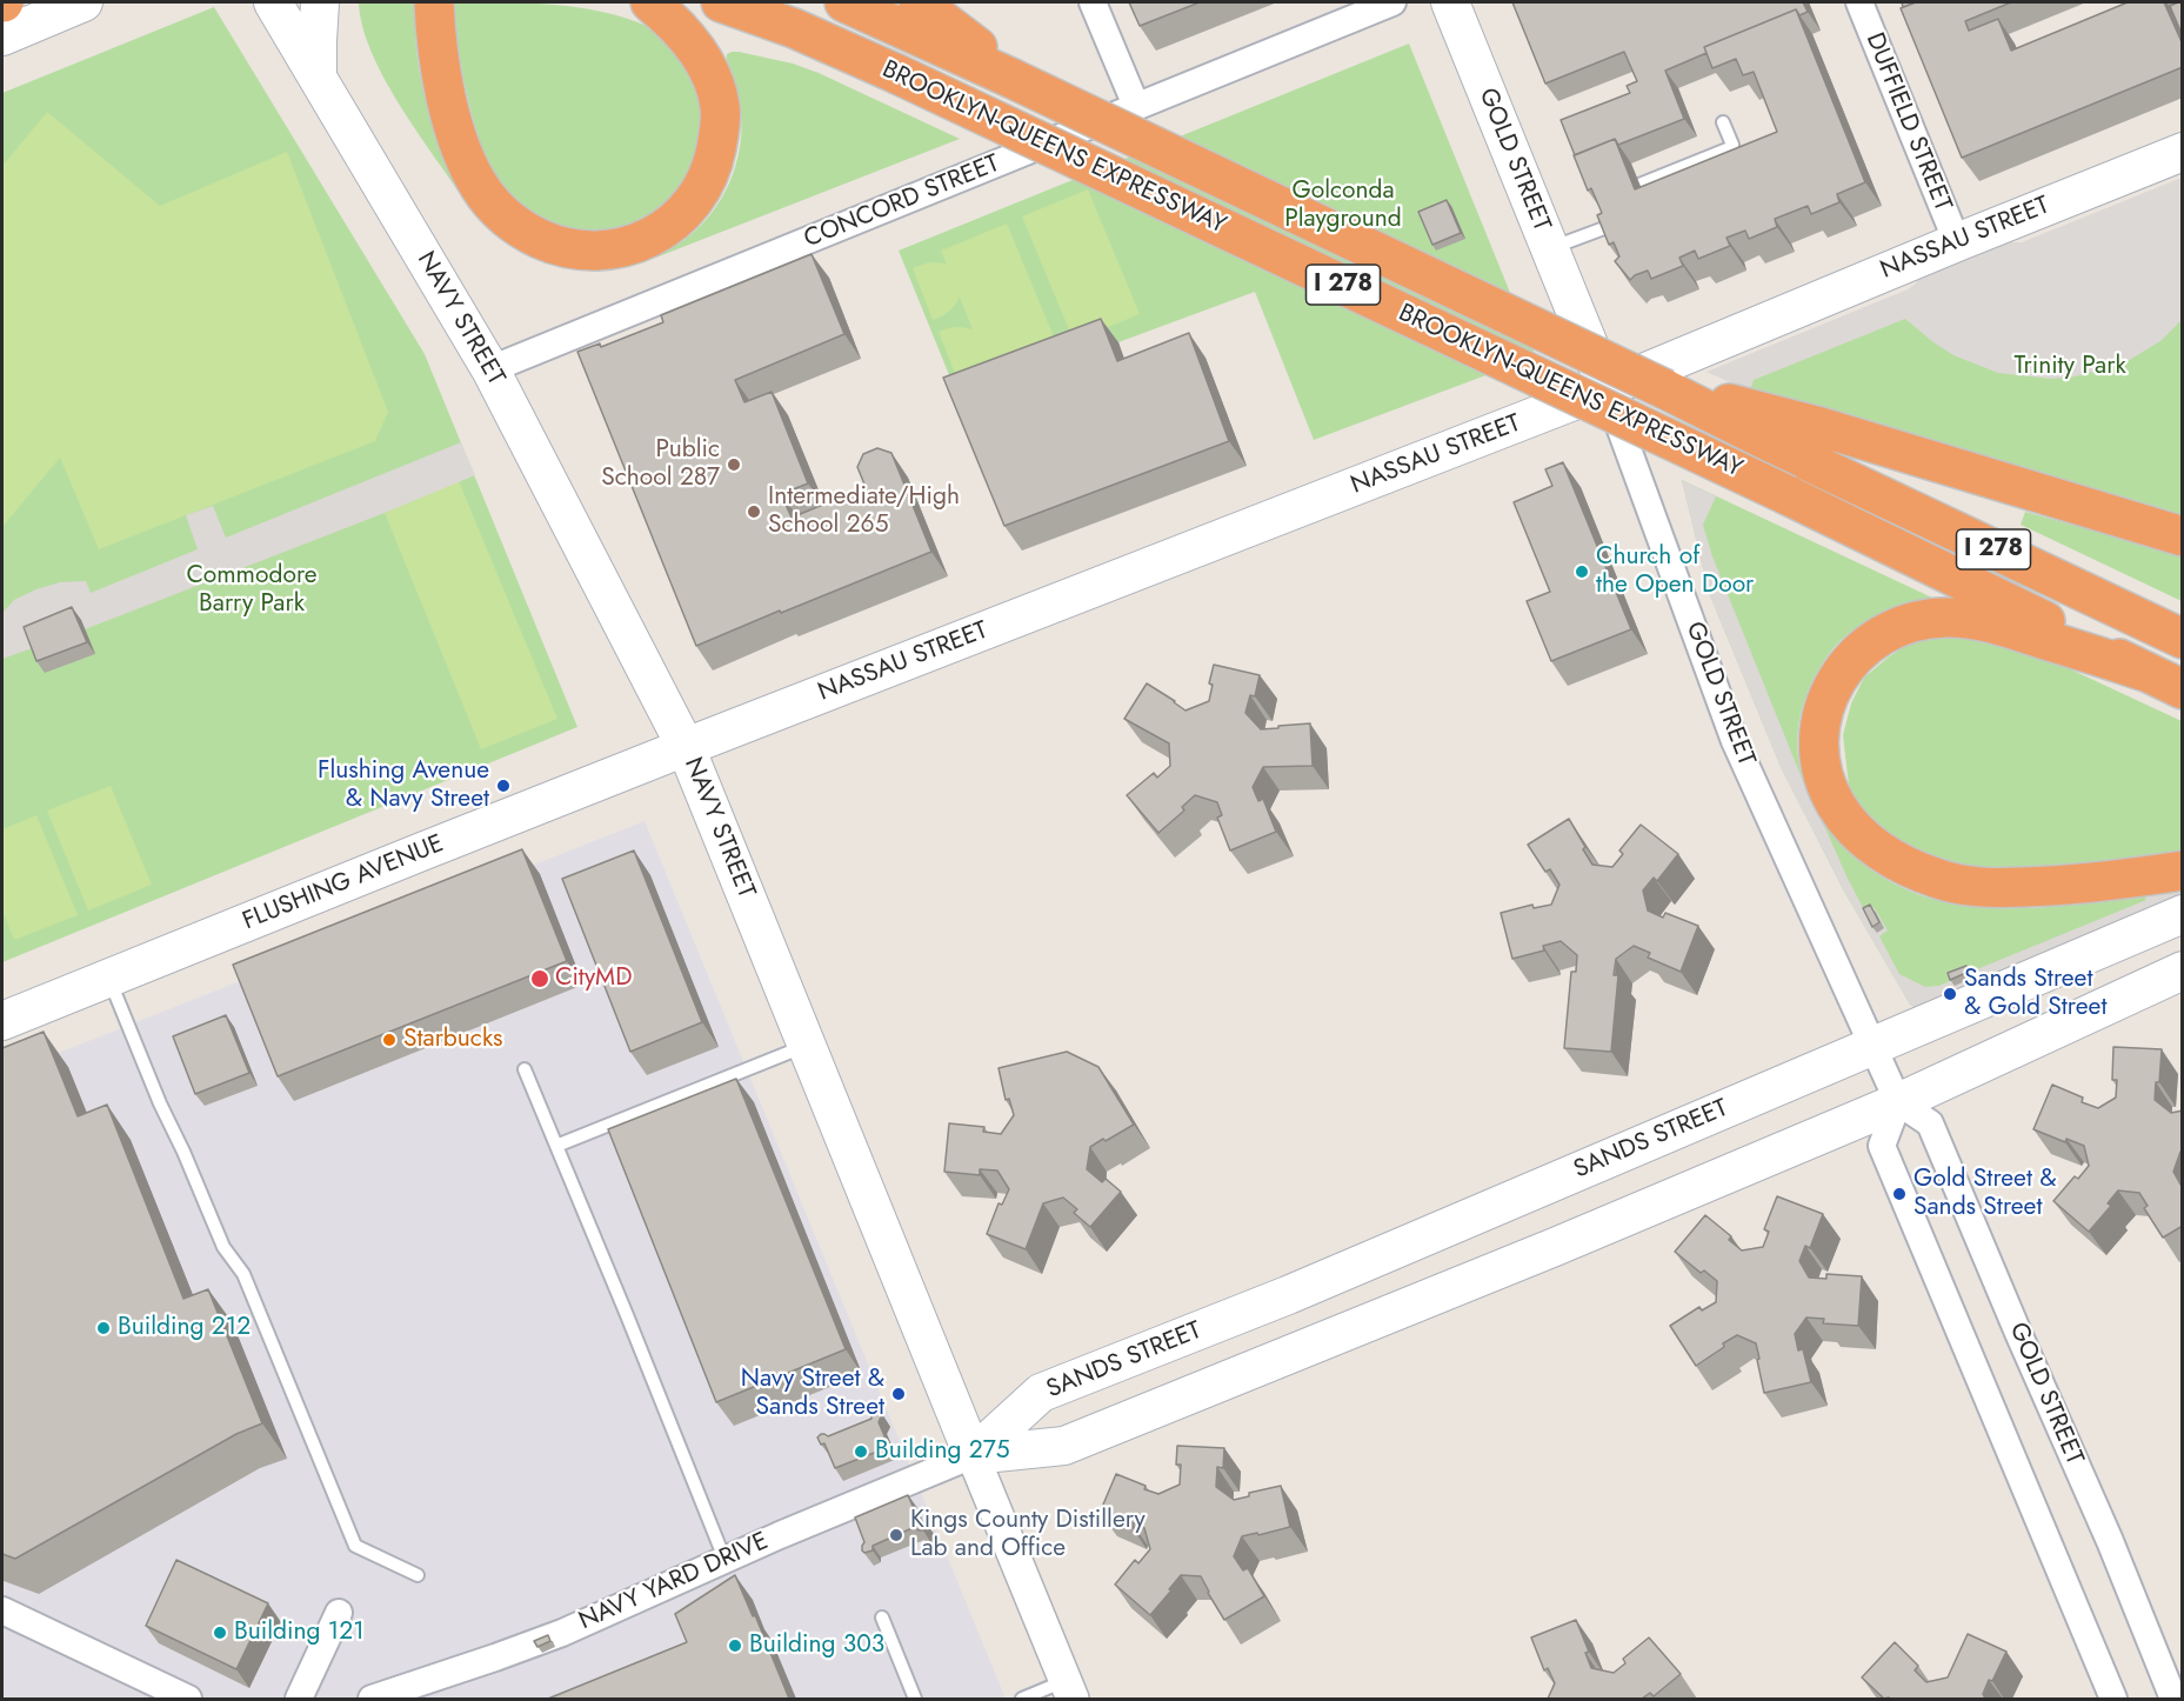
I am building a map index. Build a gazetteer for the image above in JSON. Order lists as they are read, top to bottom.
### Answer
{
  "streets": {
    "highway": ["BROOKLYN-QUEENS EXPRESSWAY", "I 278"],
    "main road": [
      "GOLD STREET",
      "NASSAU STREET",
      "NAVY STREET",
      "FLUSHING AVENUE",
      "SANDS STREET"
    ],
    "street": ["DUFFIELD STREET", "CONCORD STREET", "NAVY YARD DRIVE"]
  },
  "crossings": [
    ["DUFFIELD STREET", "NASSAU STREET"],
    ["BROOKLYN-QUEENS EXPRESSWAY", "I 278"],
    ["GOLD STREET", "NASSAU STREET"],
    ["GOLD STREET", "SANDS STREET"],
    ["CONCORD STREET", "NAVY STREET"],
    ["NASSAU STREET", "NAVY STREET"],
    ["NASSAU STREET", "FLUSHING AVENUE"],
    ["NAVY STREET", "FLUSHING AVENUE"],
    ["NAVY STREET", "SANDS STREET"],
    ["NAVY STREET", "NAVY YARD DRIVE"],
    ["SANDS STREET", "NAVY YARD DRIVE"]
  ],
  "parks": ["Golconda Playground", "Trinity Park", "Commodore Barry Park"],
  "places": [
    "Public School 287",
    "Intermediate/High School 265",
    "Church of the Open Door",
    "Flushing Avenue & Navy Street",
    "CityMD",
    "Sands Street & Gold Street",
    "Starbucks",
    "Gold Street & Sands Street",
    "Building 212",
    "Navy Street & Sands Street",
    "Building 275",
    "Kings County Distillery Lab and Office",
    "Building 121",
    "Building 303"
  ]
}
